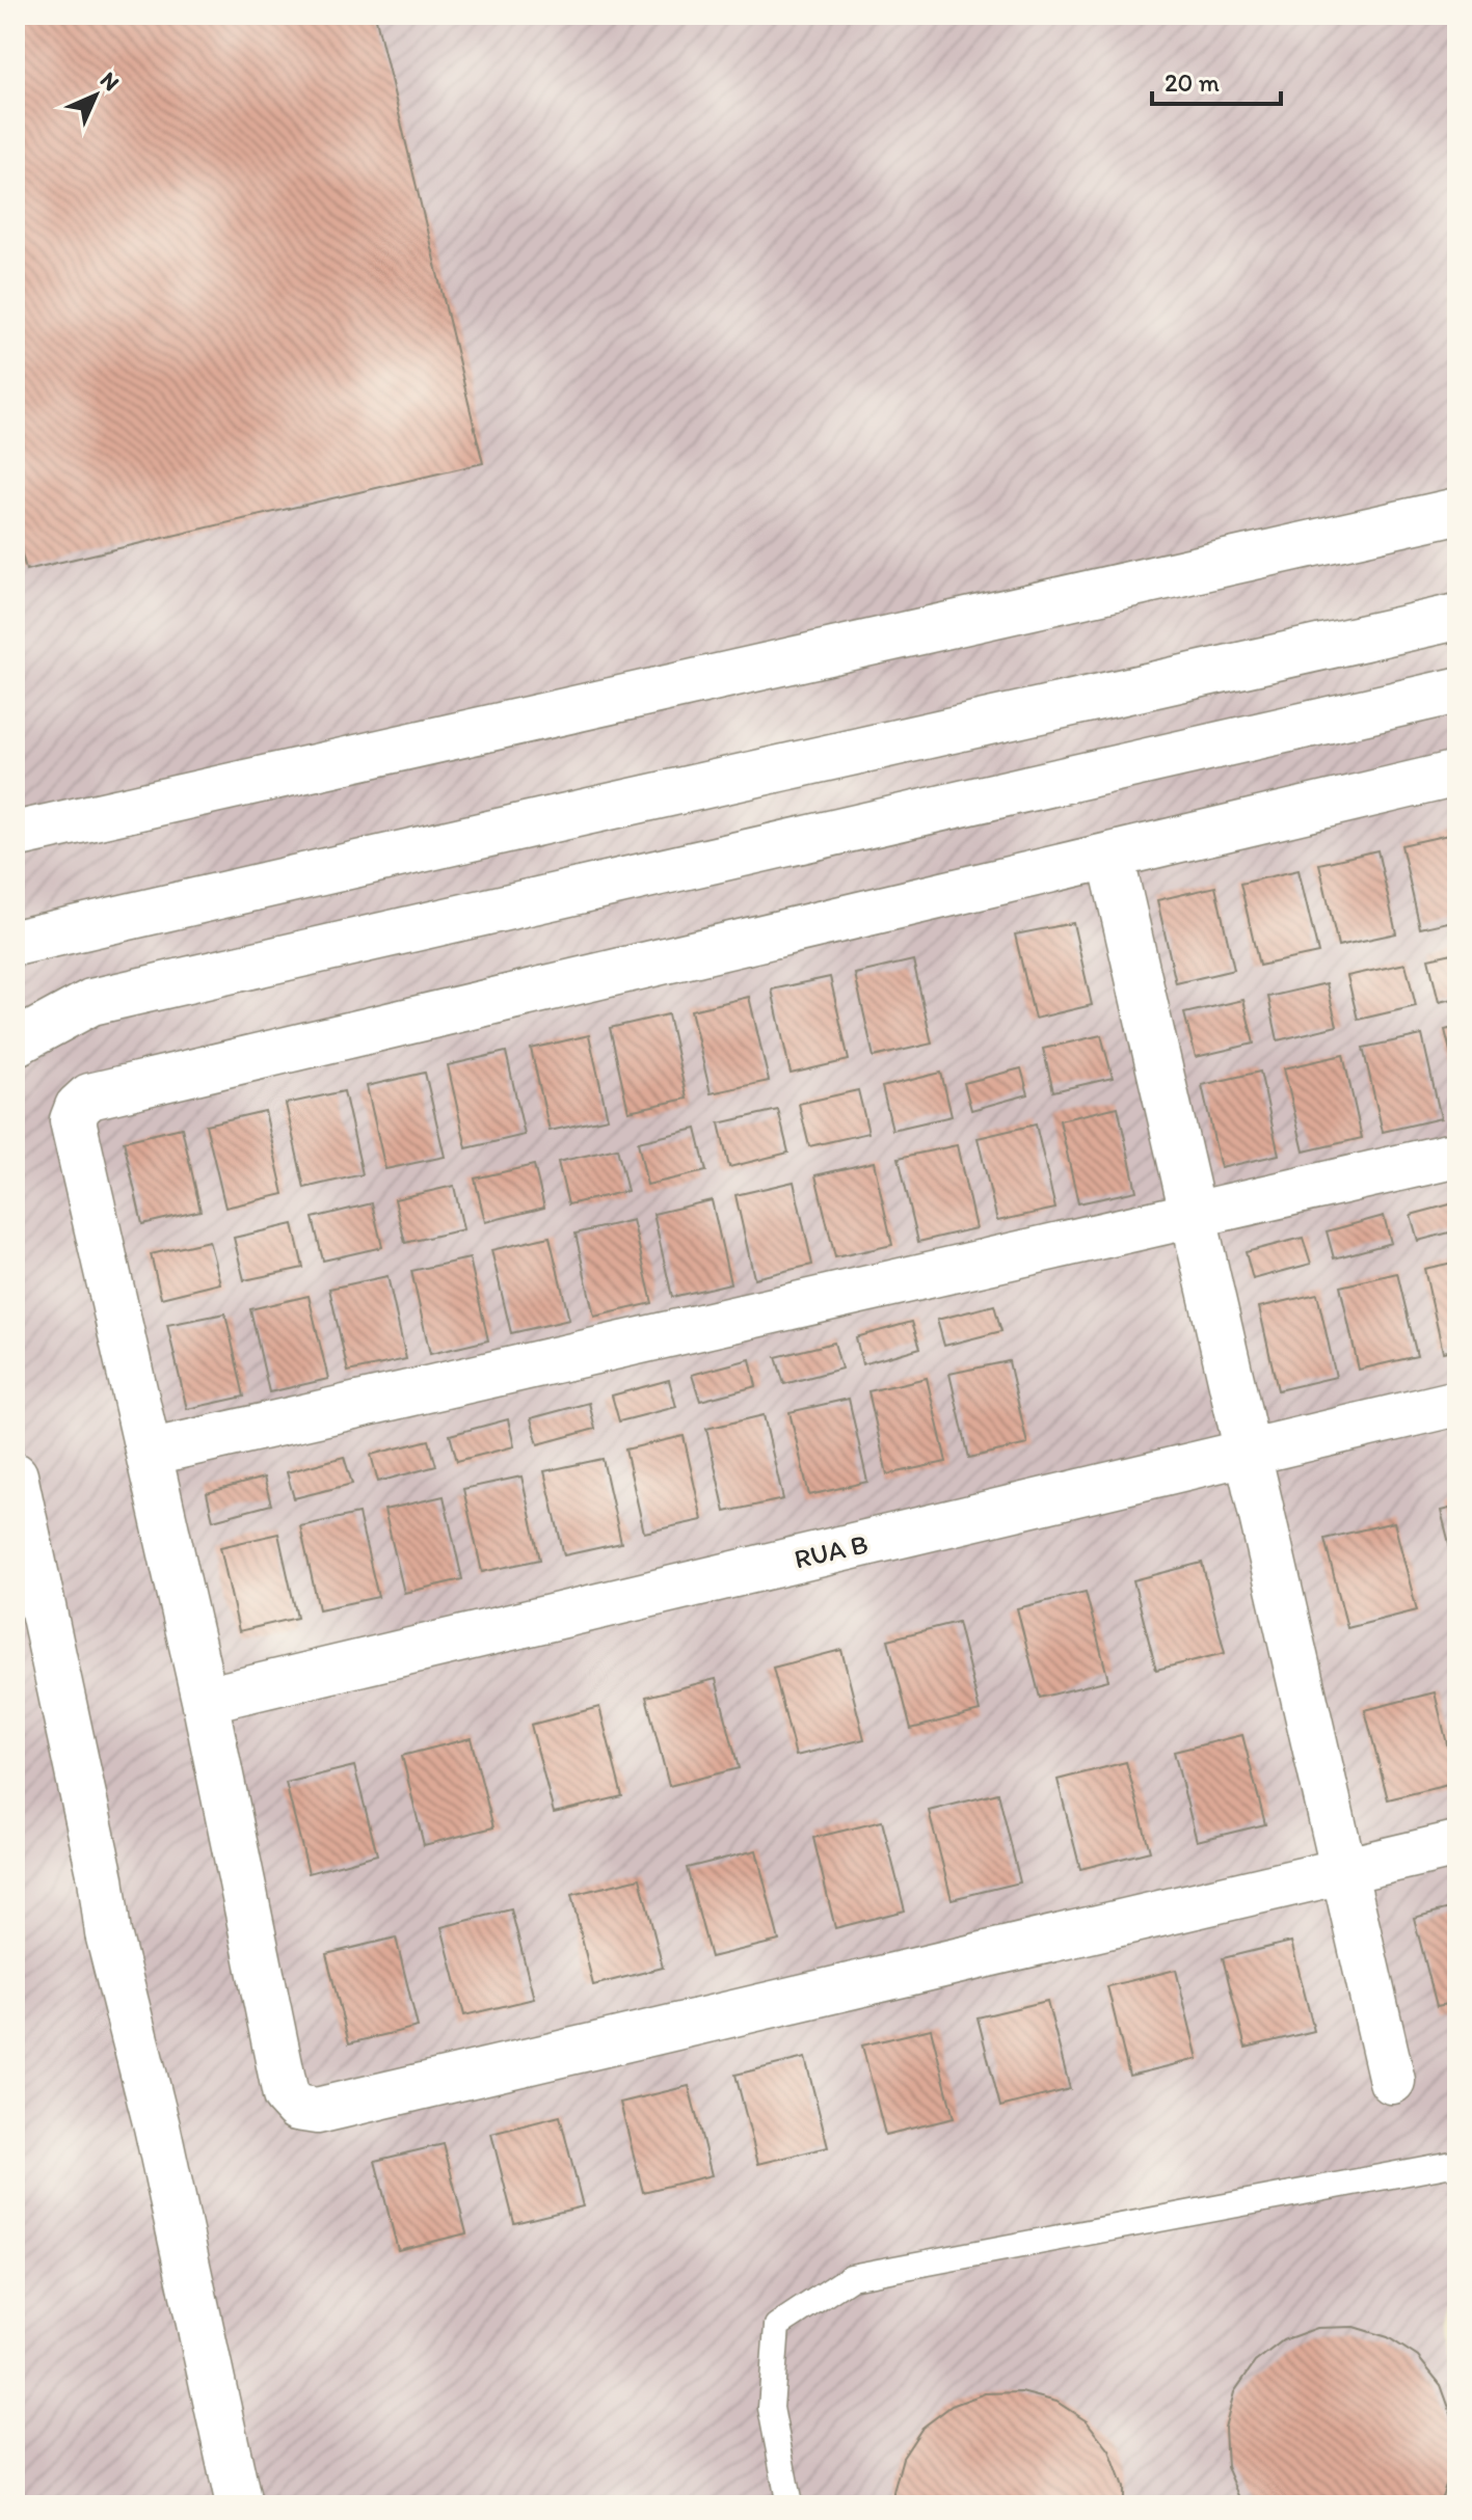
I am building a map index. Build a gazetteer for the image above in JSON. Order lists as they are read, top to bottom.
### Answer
{
  "streets": {
    "street": ["RUA B"]
  },
  "scale_bar": "20 m",
  "north": "top right"
}
